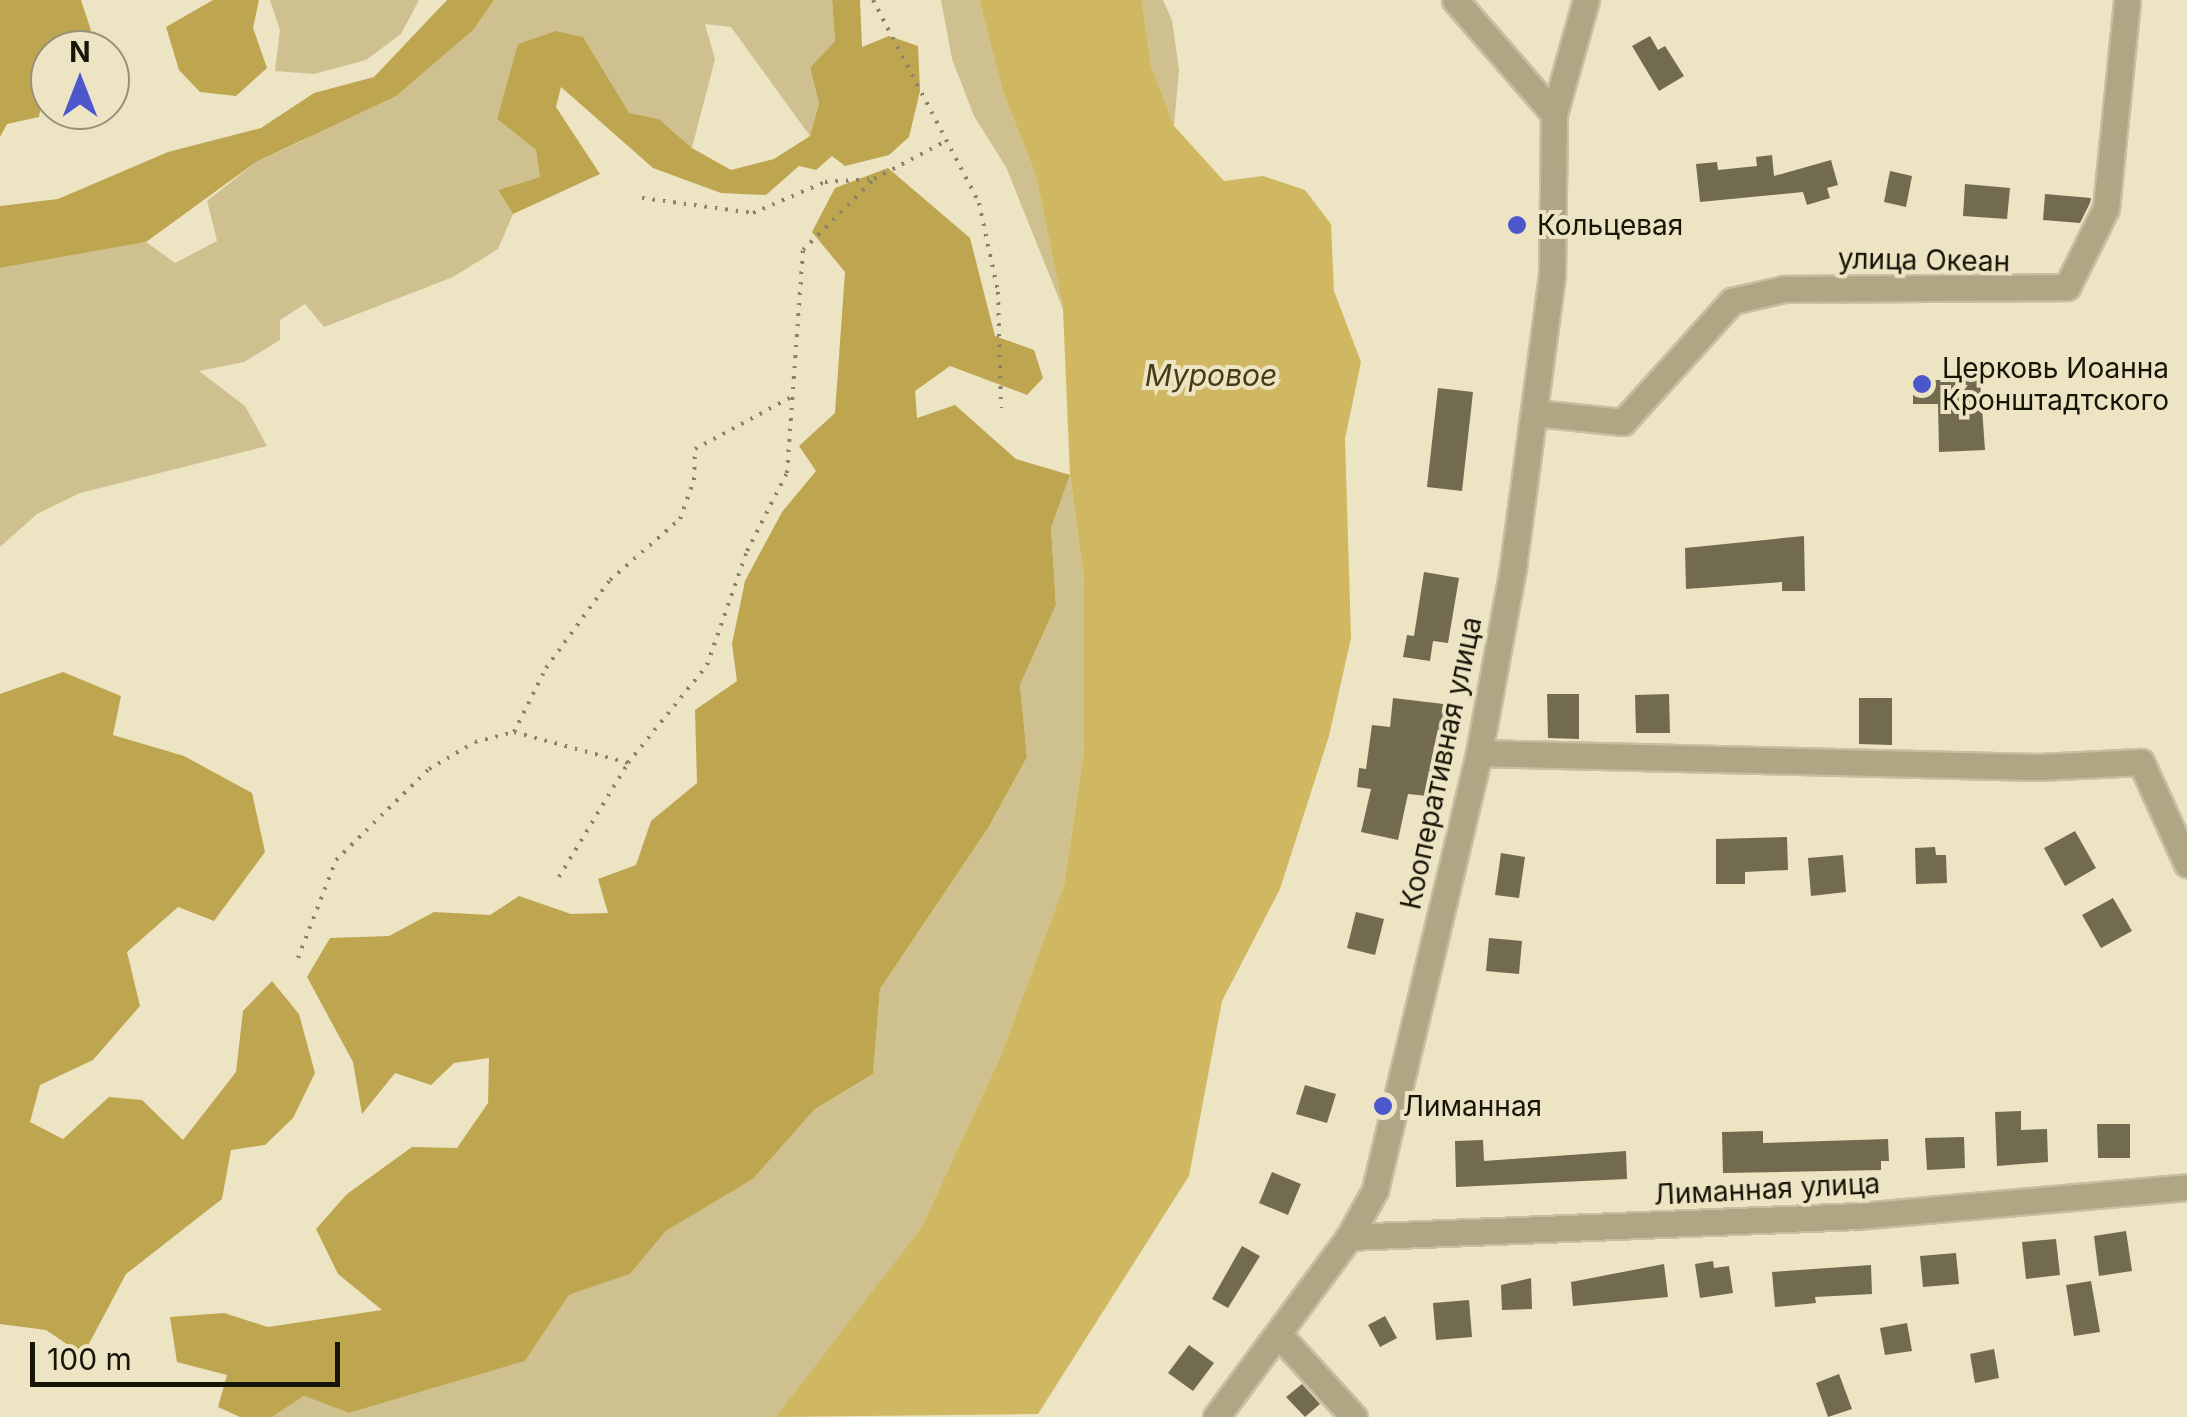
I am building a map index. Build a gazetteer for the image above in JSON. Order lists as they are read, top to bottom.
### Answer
{
  "streets": {
    "street": ["улица Океан", "Кооперативная улица", "Лиманная улица"]
  },
  "crossings": [
    ["улица Океан", "Кооперативная улица"],
    ["Кооперативная улица", "Лиманная улица"]
  ],
  "water": ["Муровое"],
  "places": ["Кольцевая", "Церковь Иоанна Кронштадтского", "Лиманная"],
  "scale_bar": "100 m",
  "north": "top"
}
